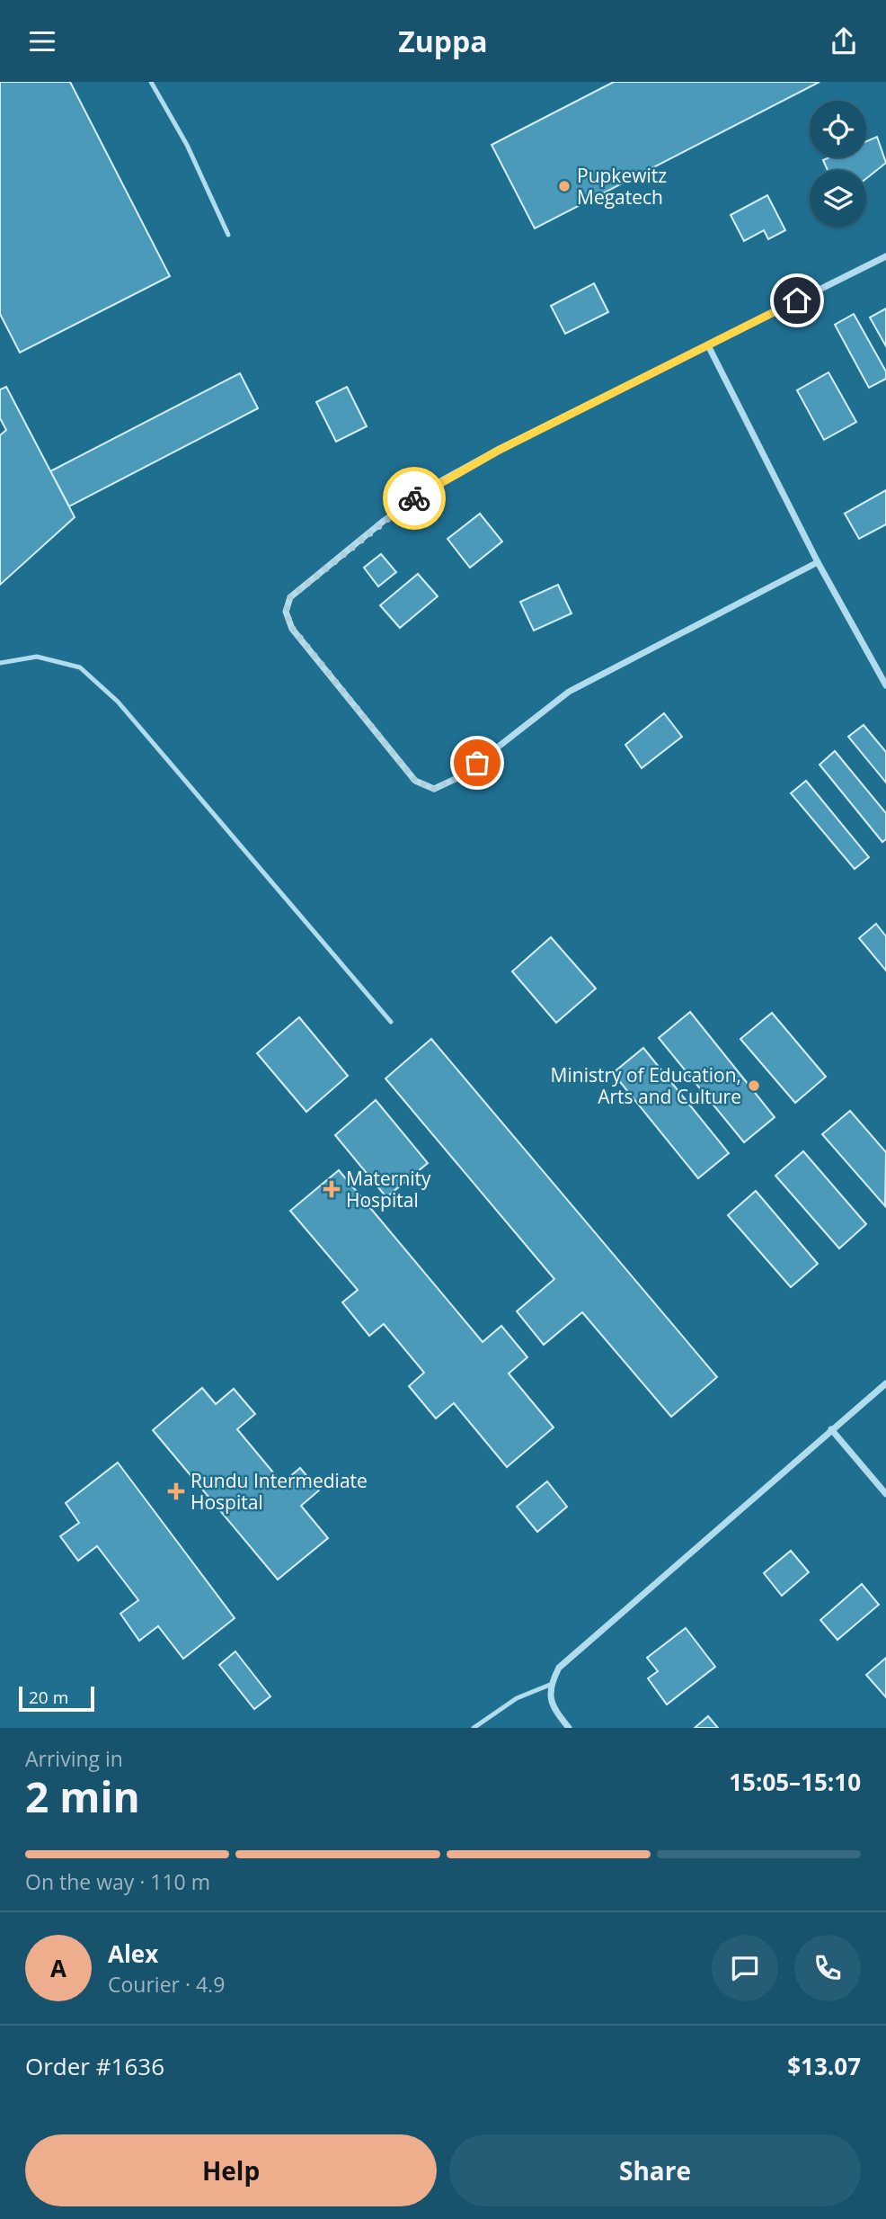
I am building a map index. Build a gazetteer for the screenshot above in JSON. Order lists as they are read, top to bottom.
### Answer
{
  "places": {
    "other": ["Pupkewitz Megatech", "Ministry of Education, Arts and Culture"],
    "health": ["Maternity Hospital", "Rundu Intermediate Hospital"]
  },
  "scale_bar": "20 m",
  "page": {
    "header": "Zuppa",
    "scale": "20 m",
    "heading": ["2 min", "Arriving in", "15:05–15:10"],
    "panel": [
      "Alex",
      "Courier · 4.9",
      "Order #1636",
      "$13.07"
    ],
    "bar": "On the way · 110 m",
    "round": "A",
    "buttons": ["Help", "Share"]
  }
}
